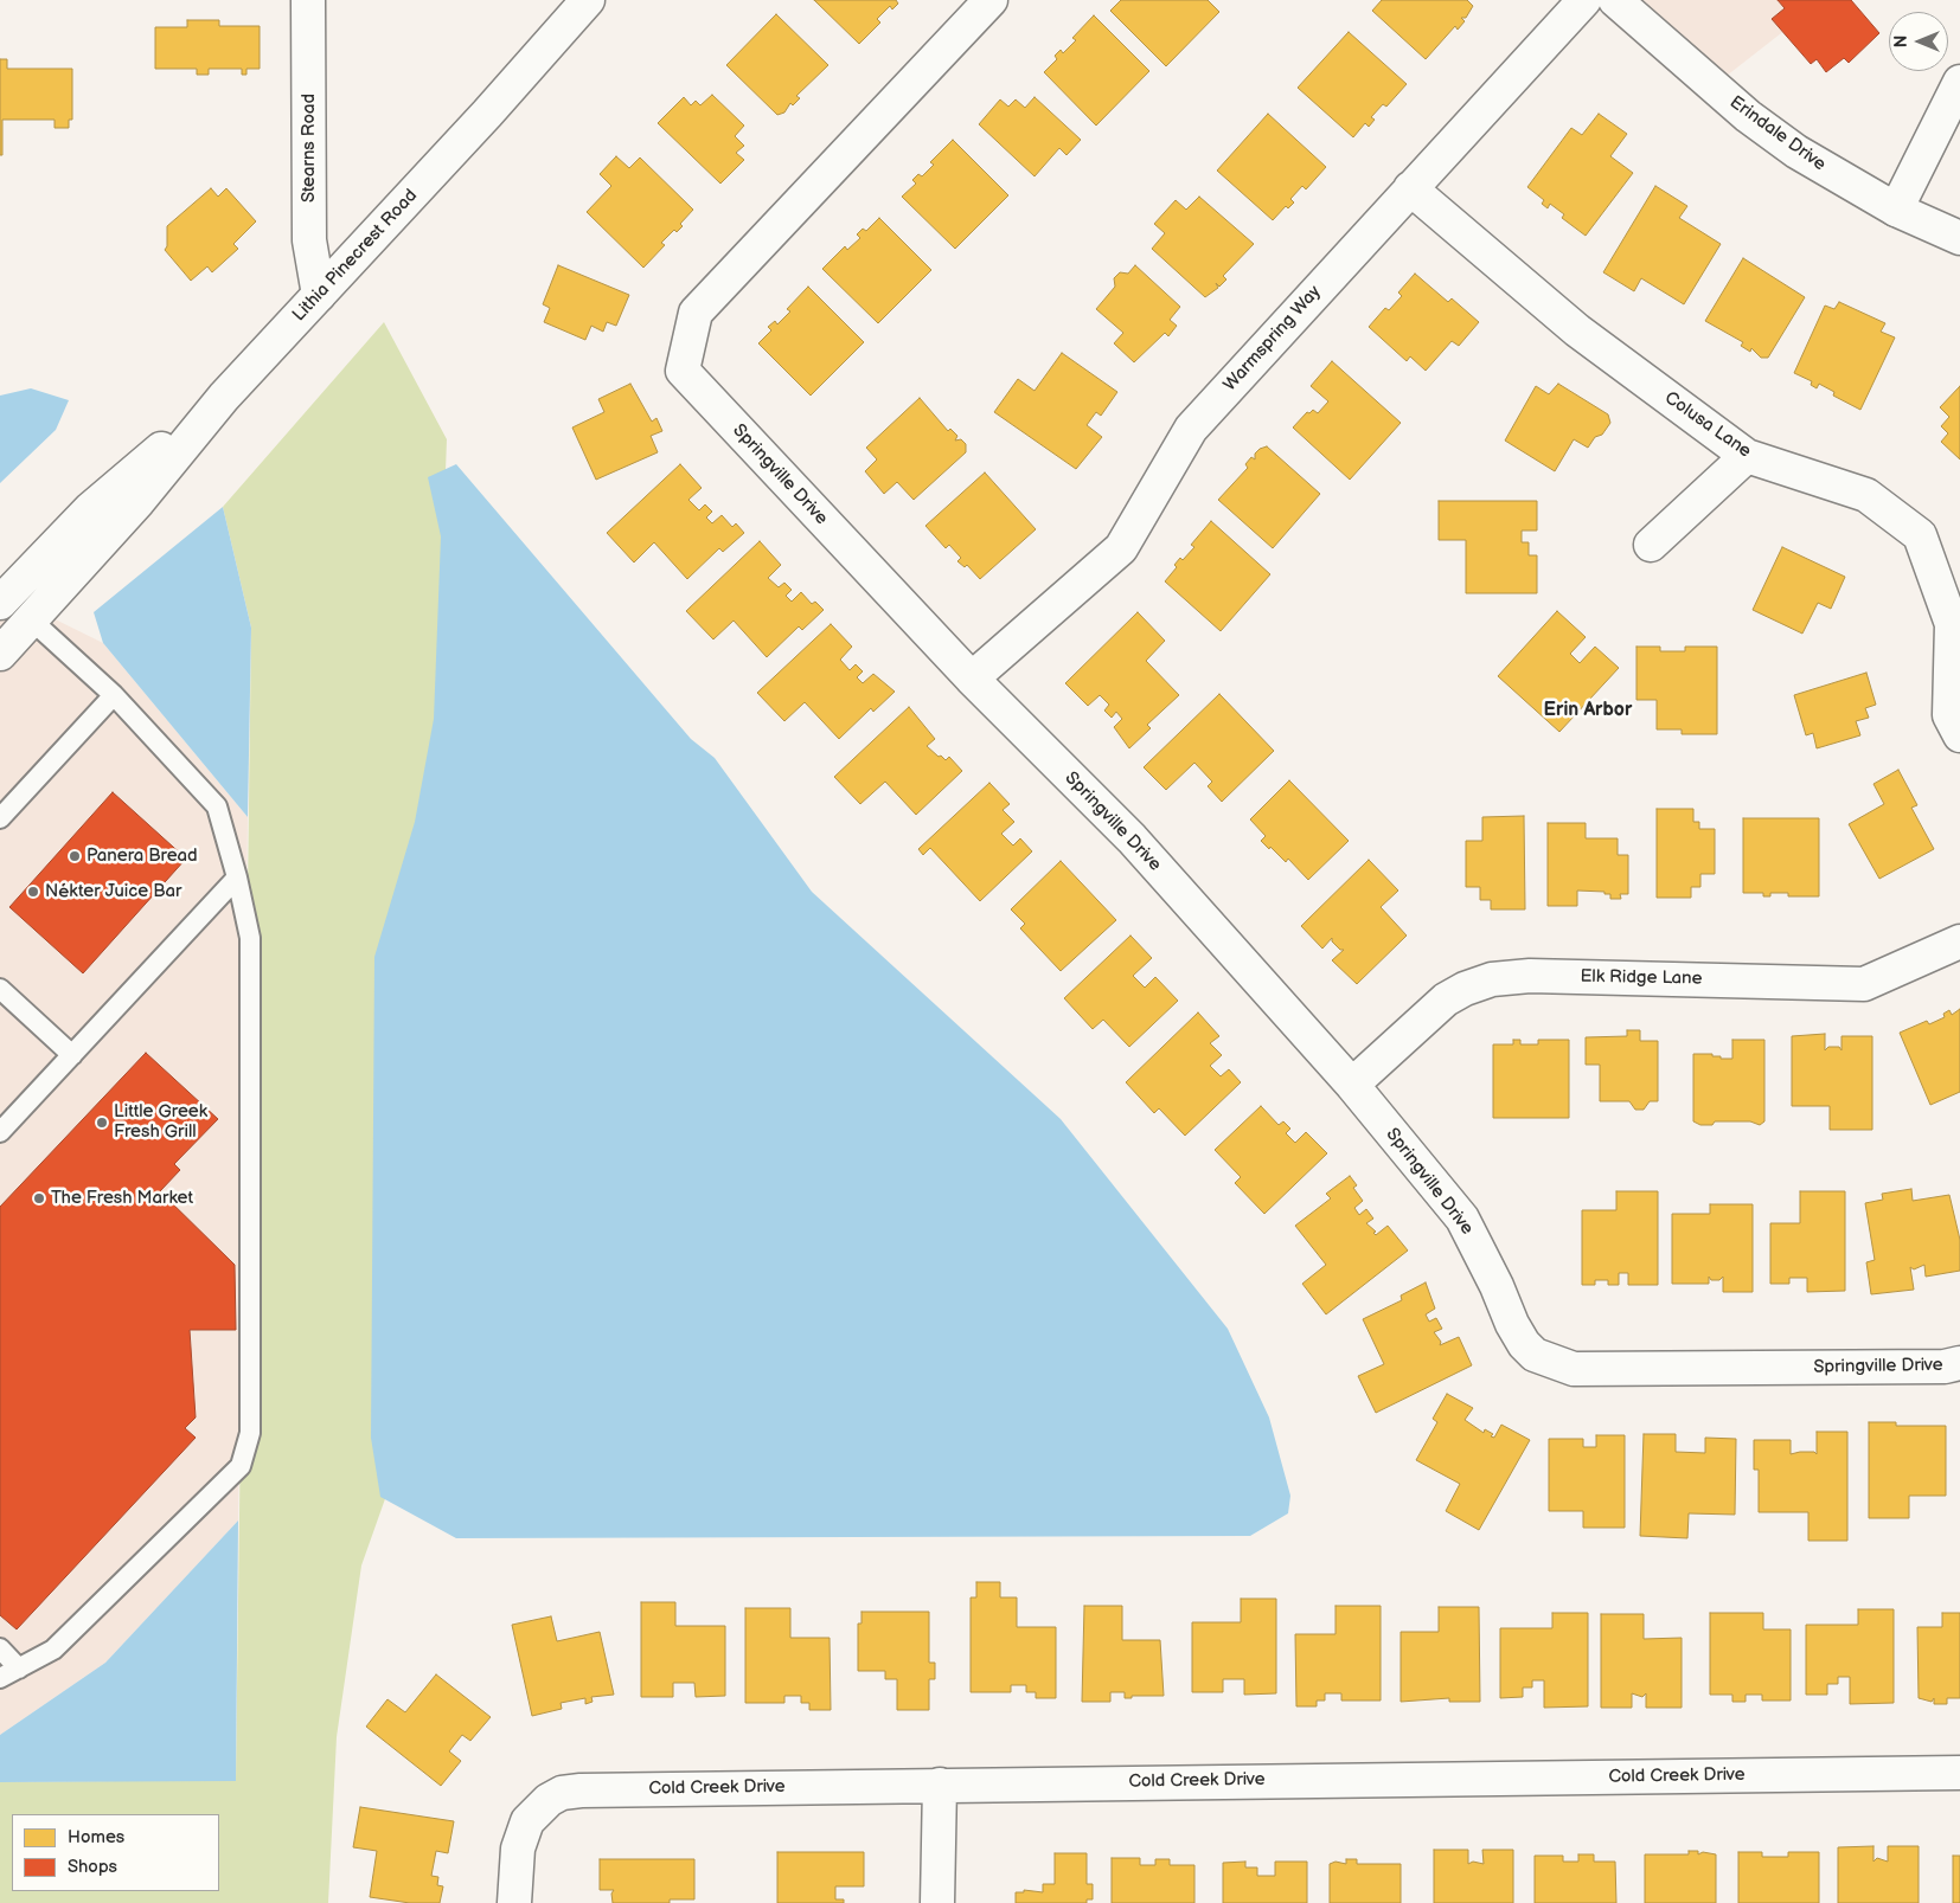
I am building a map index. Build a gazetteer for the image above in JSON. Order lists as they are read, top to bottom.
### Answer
{
  "streets": {
    "street": [
      "Erindale Drive",
      "Stearns Road",
      "Lithia Pinecrest Road",
      "Warmspring Way",
      "Colusa Lane",
      "Springville Drive",
      "Elk Ridge Lane",
      "Cold Creek Drive"
    ]
  },
  "crossings": [
    ["Stearns Road", "Lithia Pinecrest Road"],
    ["Warmspring Way", "Colusa Lane"],
    ["Warmspring Way", "Springville Drive"],
    ["Springville Drive", "Elk Ridge Lane"]
  ],
  "districts": ["Erin Arbor"],
  "places": [
    "Panera Bread",
    "Nékter Juice Bar",
    "Little Greek Fresh Grill",
    "The Fresh Market"
  ],
  "legend": ["Homes", "Shops"],
  "north": "left"
}
